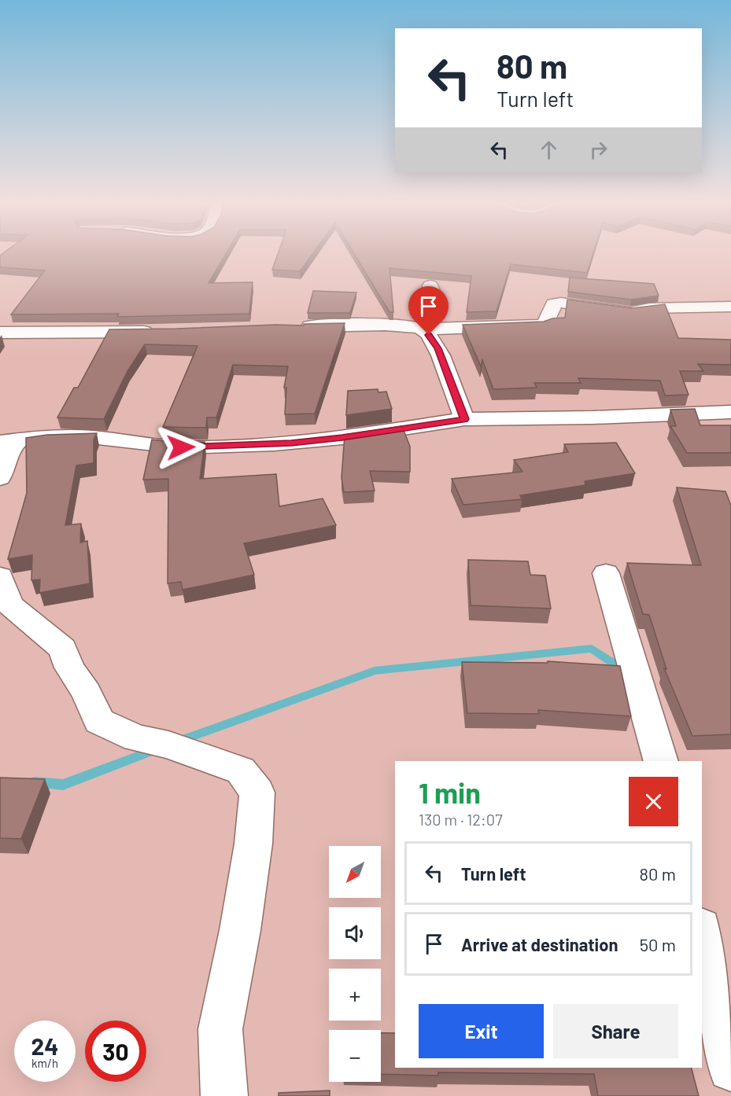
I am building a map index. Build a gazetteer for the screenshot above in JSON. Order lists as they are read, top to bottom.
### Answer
{
  "north": "bottom left",
  "page": {
    "turn": ["80 m", "Turn left"],
    "heading": ["1 min", "130 m · 12:07"],
    "list": [
      {
        "name": "Turn left",
        "value": "80 m"
      },
      {
        "name": "Arrive at destination",
        "value": "50 m"
      }
    ],
    "map_buttons": ["+", "−"],
    "buttons": ["Exit", "Share"],
    "speed": "24 km/h",
    "limit": "30"
  }
}
